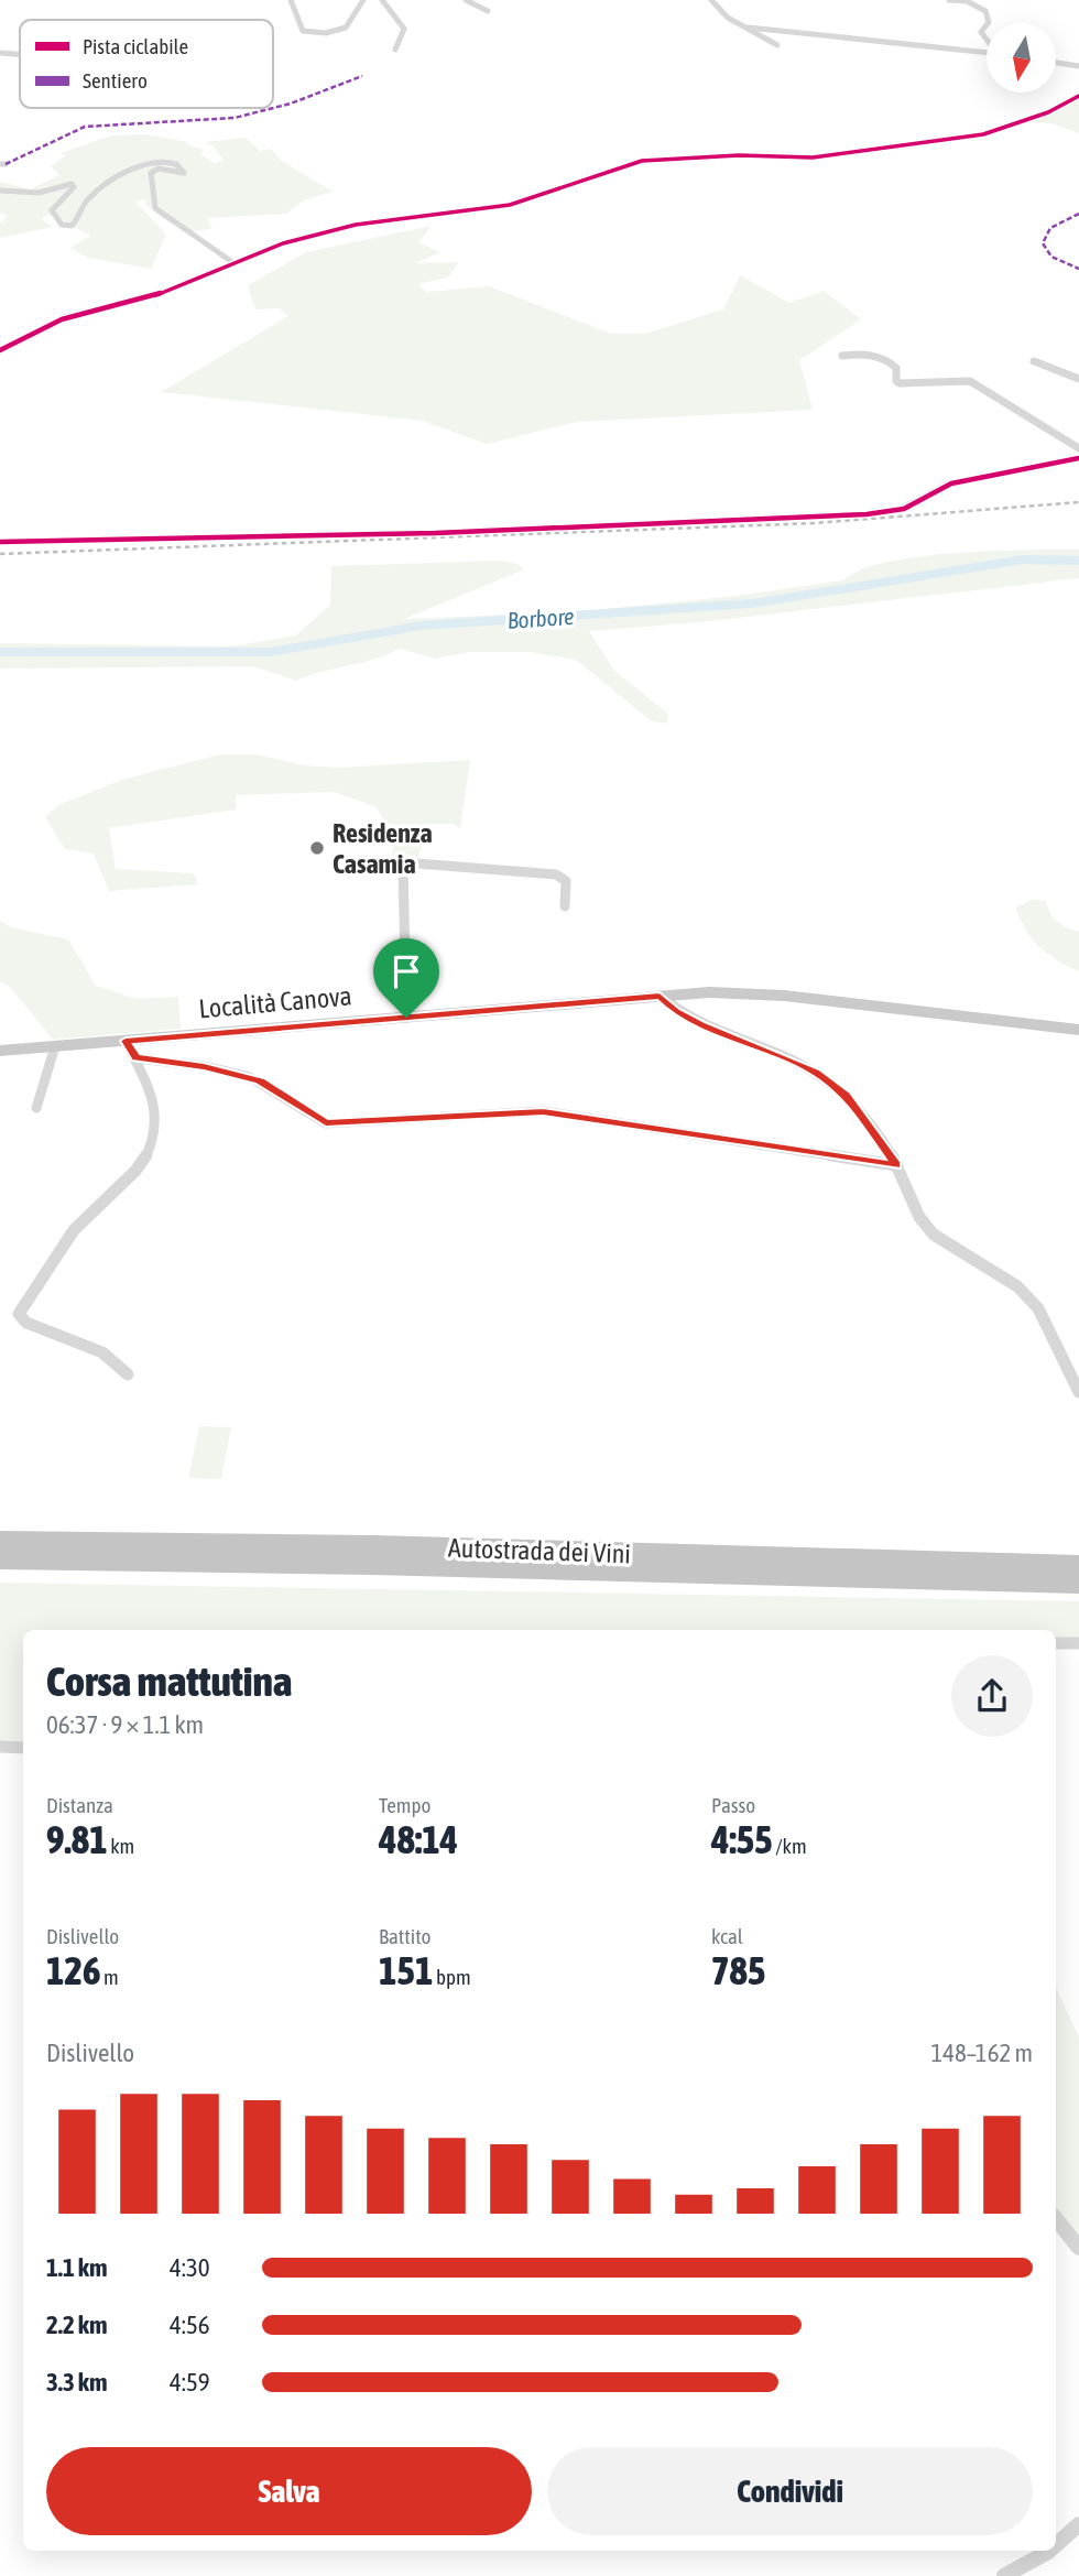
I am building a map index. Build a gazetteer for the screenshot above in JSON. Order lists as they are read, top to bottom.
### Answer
{
  "streets": {
    "highway": ["Autostrada dei Vini"],
    "main road": ["Località Canova"]
  },
  "water": ["Borbore"],
  "places": ["Residenza Casamia"],
  "legend": ["Pista ciclabile", "Sentiero"],
  "north": "bottom",
  "page": {
    "heading": ["Corsa mattutina", "06:37 · 9 × 1.1 km"],
    "stats": [
      ["Distanza", "9.81 km"],
      ["Tempo", "48:14"],
      ["Passo", "4:55 /km"],
      ["Dislivello", "126 m"],
      ["Battito", "151 bpm"],
      ["kcal", "785"]
    ],
    "chart": ["Dislivello", "148–162 m"],
    "list": [
      {
        "name": "1.1 km",
        "note": "4:30"
      },
      {
        "name": "2.2 km",
        "note": "4:56"
      },
      {
        "name": "3.3 km",
        "note": "4:59"
      }
    ],
    "buttons": ["Salva", "Condividi"]
  }
}
